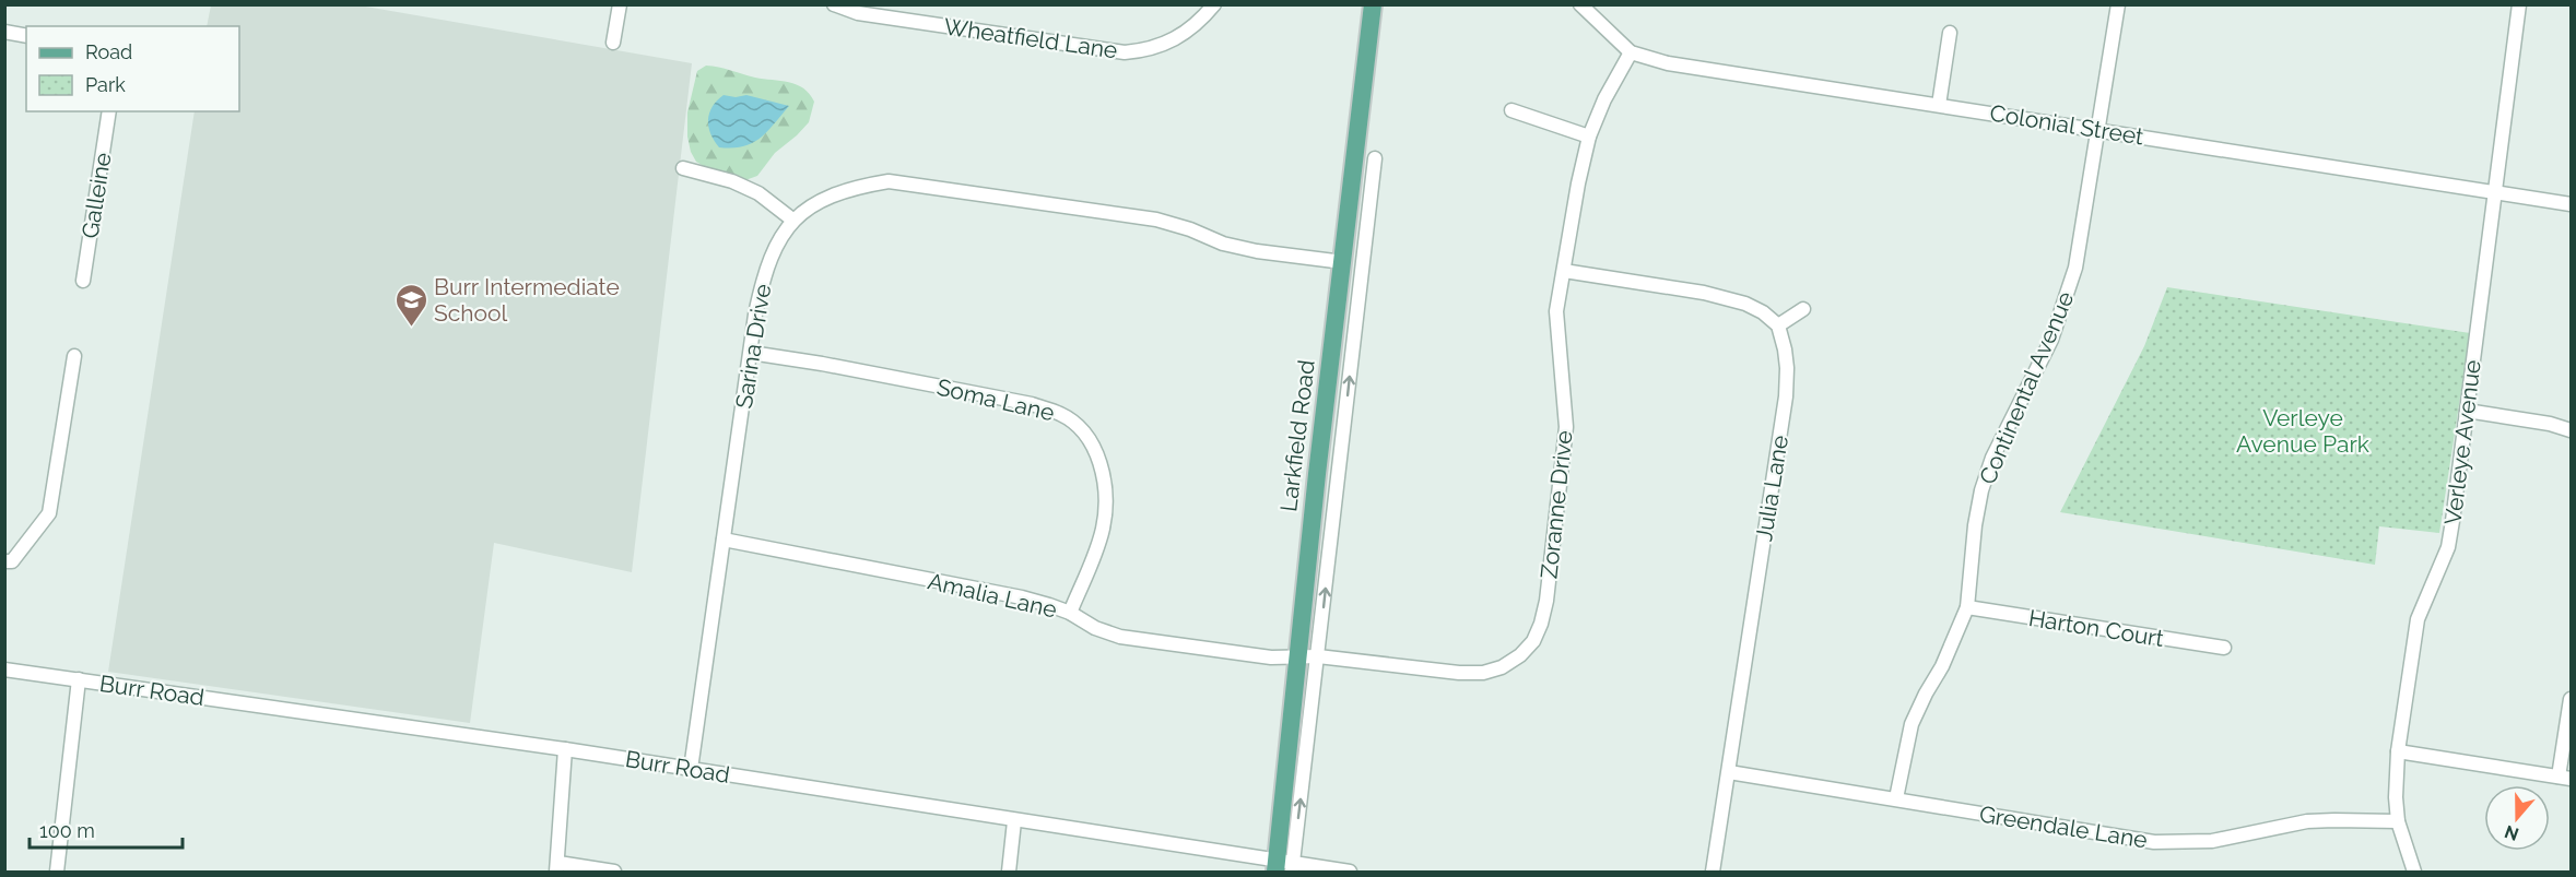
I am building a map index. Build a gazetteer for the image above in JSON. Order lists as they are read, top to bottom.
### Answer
{
  "streets": {
    "main road": ["Larkfield Road"],
    "street": [
      "Wheatfield Lane",
      "Colonial Street",
      "Galleine",
      "Sarina Drive",
      "Continental Avenue",
      "Soma Lane",
      "Verleye Avenue",
      "Julia Lane",
      "Zoranne Drive",
      "Amalia Lane",
      "Harton Court",
      "Burr Road",
      "Greendale Lane"
    ]
  },
  "crossings": [
    ["Colonial Street", "Continental Avenue"],
    ["Colonial Street", "Verleye Avenue"],
    ["Colonial Street", "Zoranne Drive"],
    ["Sarina Drive", "Soma Lane"],
    ["Sarina Drive", "Larkfield Road"],
    ["Sarina Drive", "Amalia Lane"],
    ["Sarina Drive", "Burr Road"],
    ["Continental Avenue", "Harton Court"],
    ["Continental Avenue", "Greendale Lane"],
    ["Soma Lane", "Amalia Lane"],
    ["Larkfield Road", "Zoranne Drive"],
    ["Larkfield Road", "Amalia Lane"],
    ["Larkfield Road", "Burr Road"],
    ["Verleye Avenue", "Greendale Lane"],
    ["Julia Lane", "Greendale Lane"],
    ["Zoranne Drive", "Amalia Lane"]
  ],
  "parks": ["Verleye Avenue Park"],
  "places": {
    "school or university": ["Burr Intermediate School"]
  },
  "legend": ["Road", "Park"],
  "scale_bar": "100 m",
  "north": "bottom"
}
